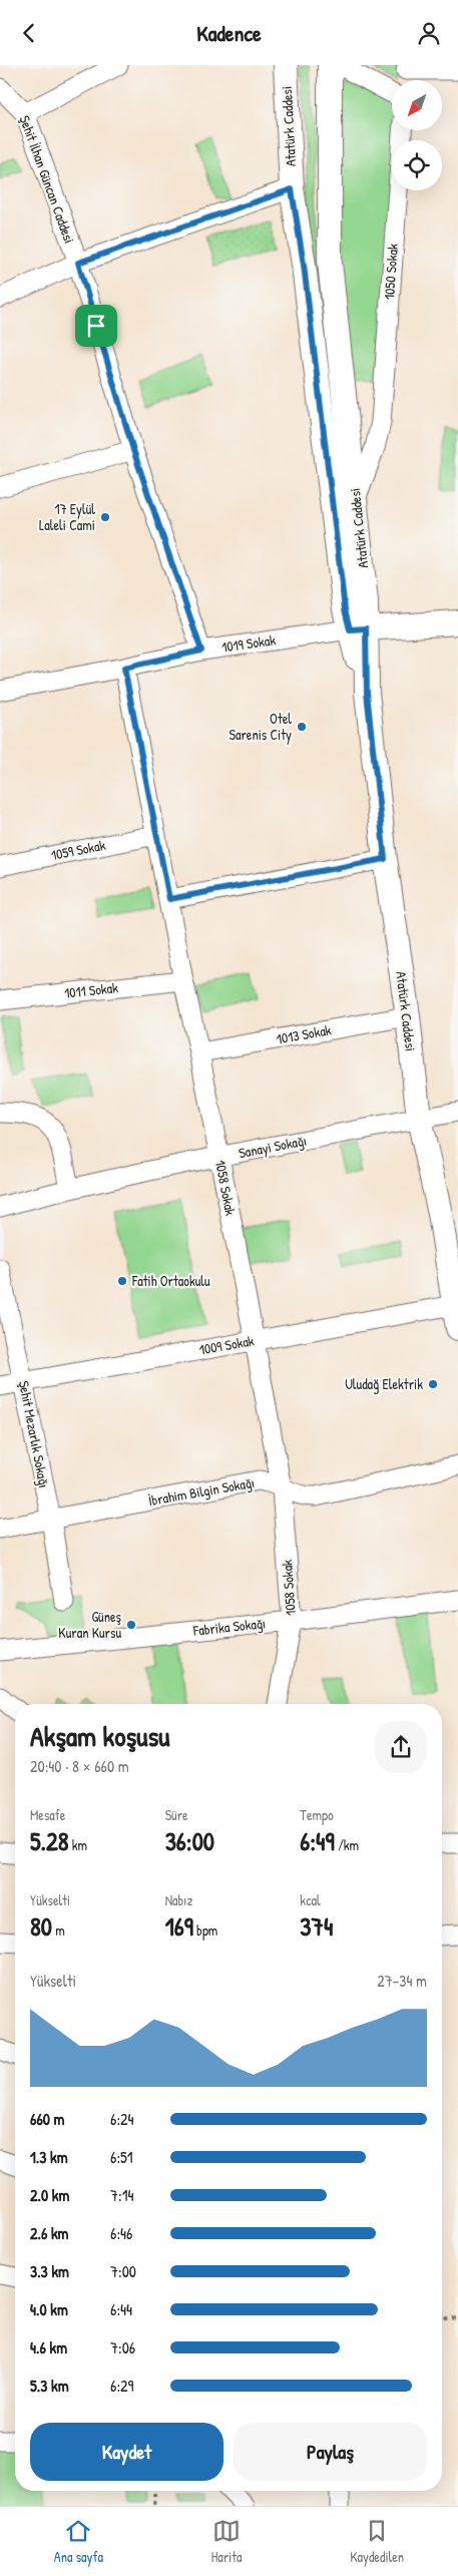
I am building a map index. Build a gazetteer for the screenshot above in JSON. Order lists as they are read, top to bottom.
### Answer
{
  "streets": {
    "main road": ["Atatürk Caddesi"],
    "street": [
      "Şehit İlhan Güncan Caddesi",
      "1050 Sokak",
      "1019 Sokak",
      "1059 Sokak",
      "1011 Sokak",
      "1013 Sokak",
      "Sanayi Sokağı",
      "1058 Sokak",
      "1009 Sokak",
      "Şehit Mezarlık Sokağı",
      "İbrahim Bilgin Sokağı",
      "Fabrika Sokağı"
    ]
  },
  "crossings": [
    ["Atatürk Caddesi", "1050 Sokak"],
    ["Atatürk Caddesi", "1019 Sokak"],
    ["Atatürk Caddesi", "1013 Sokak"],
    ["Atatürk Caddesi", "Sanayi Sokağı"],
    ["Atatürk Caddesi", "1009 Sokak"],
    ["Şehit İlhan Güncan Caddesi", "1019 Sokak"],
    ["1019 Sokak", "1058 Sokak"],
    ["1059 Sokak", "1058 Sokak"],
    ["1011 Sokak", "1058 Sokak"],
    ["1013 Sokak", "1058 Sokak"],
    ["Sanayi Sokağı", "1058 Sokak"],
    ["1058 Sokak", "1009 Sokak"],
    ["1058 Sokak", "İbrahim Bilgin Sokağı"],
    ["1058 Sokak", "Fabrika Sokağı"],
    ["1009 Sokak", "Şehit Mezarlık Sokağı"],
    ["Şehit Mezarlık Sokağı", "İbrahim Bilgin Sokağı"]
  ],
  "places": [
    "17 Eylül Laleli Cami",
    "Otel Sarenis City",
    "Fatih Ortaokulu",
    "Uludağ Elektrik",
    "Güneş Kuran Kursu"
  ],
  "north": "bottom left",
  "page": {
    "header": "Kadence",
    "heading": ["Akşam koşusu", "20:40 · 8 × 660 m"],
    "stats": [
      ["Mesafe", "5.28 km"],
      ["Süre", "36:00"],
      ["Tempo", "6:49 /km"],
      ["Yükselti", "80 m"],
      ["Nabız", "169 bpm"],
      ["kcal", "374"]
    ],
    "chart": ["Yükselti", "27–34 m"],
    "list": [
      {
        "name": "660 m",
        "note": "6:24"
      },
      {
        "name": "1.3 km",
        "note": "6:51"
      },
      {
        "name": "2.0 km",
        "note": "7:14"
      },
      {
        "name": "2.6 km",
        "note": "6:46"
      },
      {
        "name": "3.3 km",
        "note": "7:00"
      },
      {
        "name": "4.0 km",
        "note": "6:44"
      },
      {
        "name": "4.6 km",
        "note": "7:06"
      },
      {
        "name": "5.3 km",
        "note": "6:29"
      }
    ],
    "buttons": ["Kaydet", "Paylaş"],
    "tabs": ["Ana sayfa", "Harita", "Kaydedilen"]
  }
}
